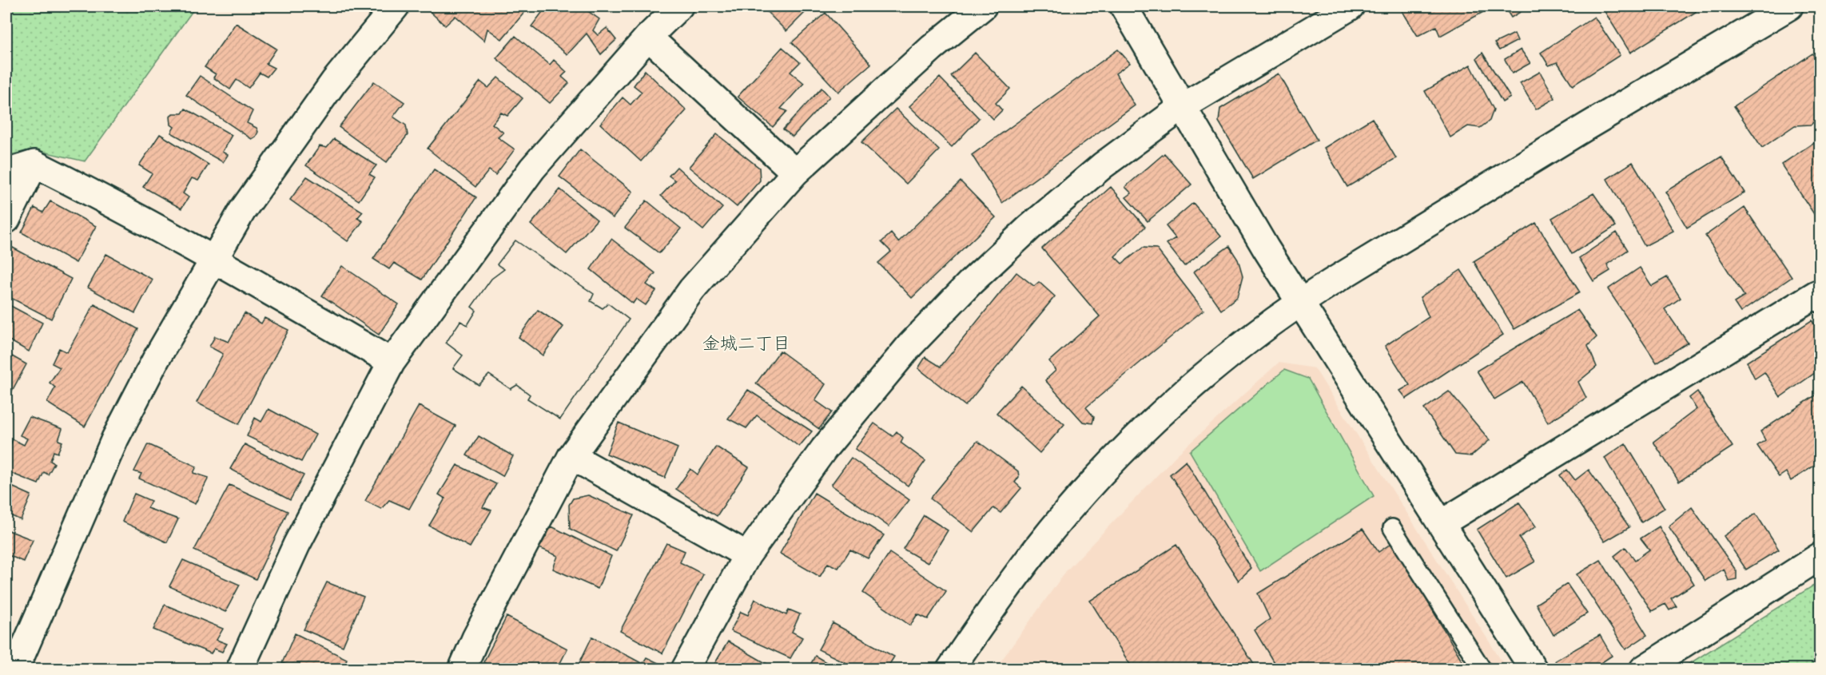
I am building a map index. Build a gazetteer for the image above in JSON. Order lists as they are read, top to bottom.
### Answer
{
  "districts": ["金城二丁目"]
}
